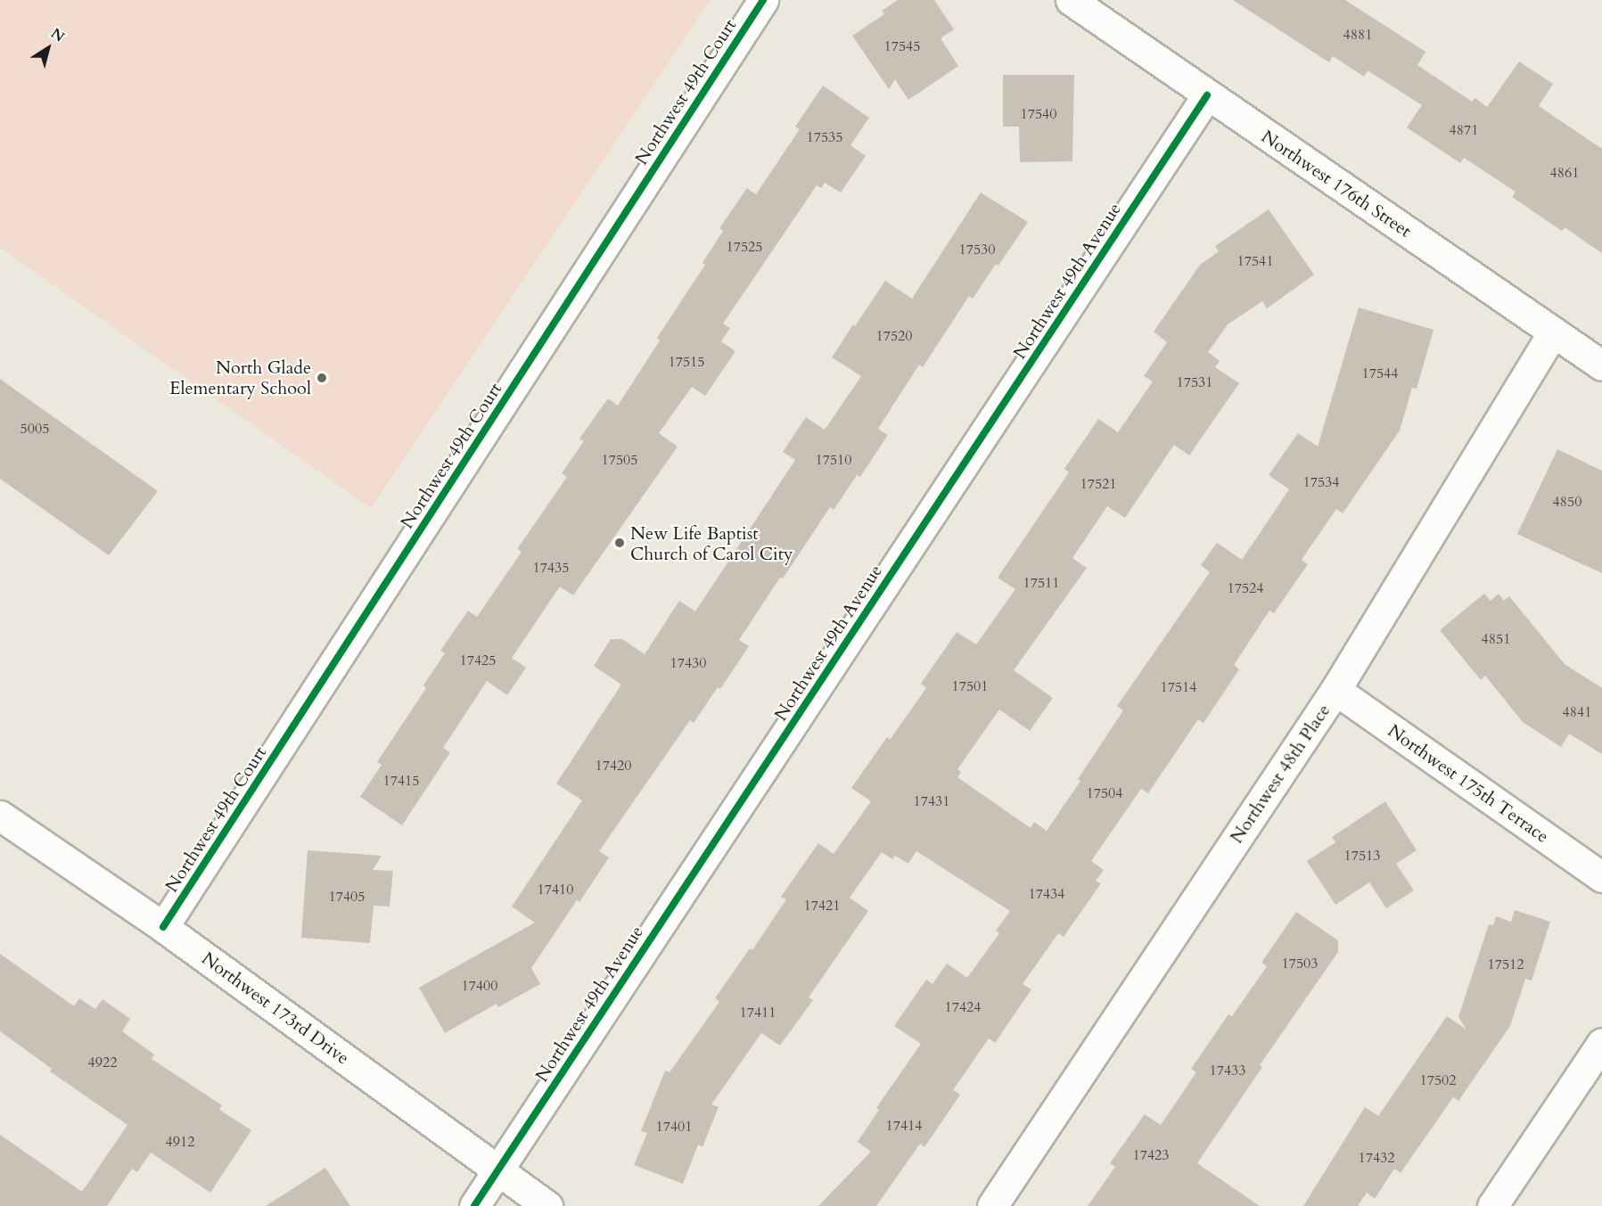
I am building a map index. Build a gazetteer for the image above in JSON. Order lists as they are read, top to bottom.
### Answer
{
  "streets": {
    "street": [
      "Northwest 49th Court",
      "Northwest 176th Street",
      "Northwest 49th Avenue",
      "Northwest 48th Place",
      "Northwest 175th Terrace",
      "Northwest 173rd Drive"
    ]
  },
  "crossings": [
    ["Northwest 49th Court", "Northwest 173rd Drive"],
    ["Northwest 176th Street", "Northwest 49th Avenue"],
    ["Northwest 176th Street", "Northwest 48th Place"],
    ["Northwest 49th Avenue", "Northwest 173rd Drive"],
    ["Northwest 48th Place", "Northwest 175th Terrace"]
  ],
  "places": ["North Glade Elementary School", "New Life Baptist Church of Carol City"],
  "house_numbers": [
    "4881",
    "17545",
    "17540",
    "4871",
    "17535",
    "4861",
    "17525",
    "17530",
    "17541",
    "17520",
    "17515",
    "17544",
    "17531",
    "5005",
    "17505",
    "17510",
    "17534",
    "17521",
    "4850",
    "17435",
    "17511",
    "17524",
    "4851",
    "17425",
    "17430",
    "17501",
    "17514",
    "4841",
    "17420",
    "17415",
    "17504",
    "17431",
    "17513",
    "17410",
    "17434",
    "17405",
    "17421",
    "17503",
    "17512",
    "17400",
    "17424",
    "17411",
    "4922",
    "17433",
    "17502",
    "17414",
    "17401",
    "4912",
    "17423",
    "17432"
  ],
  "north": "top right"
}
